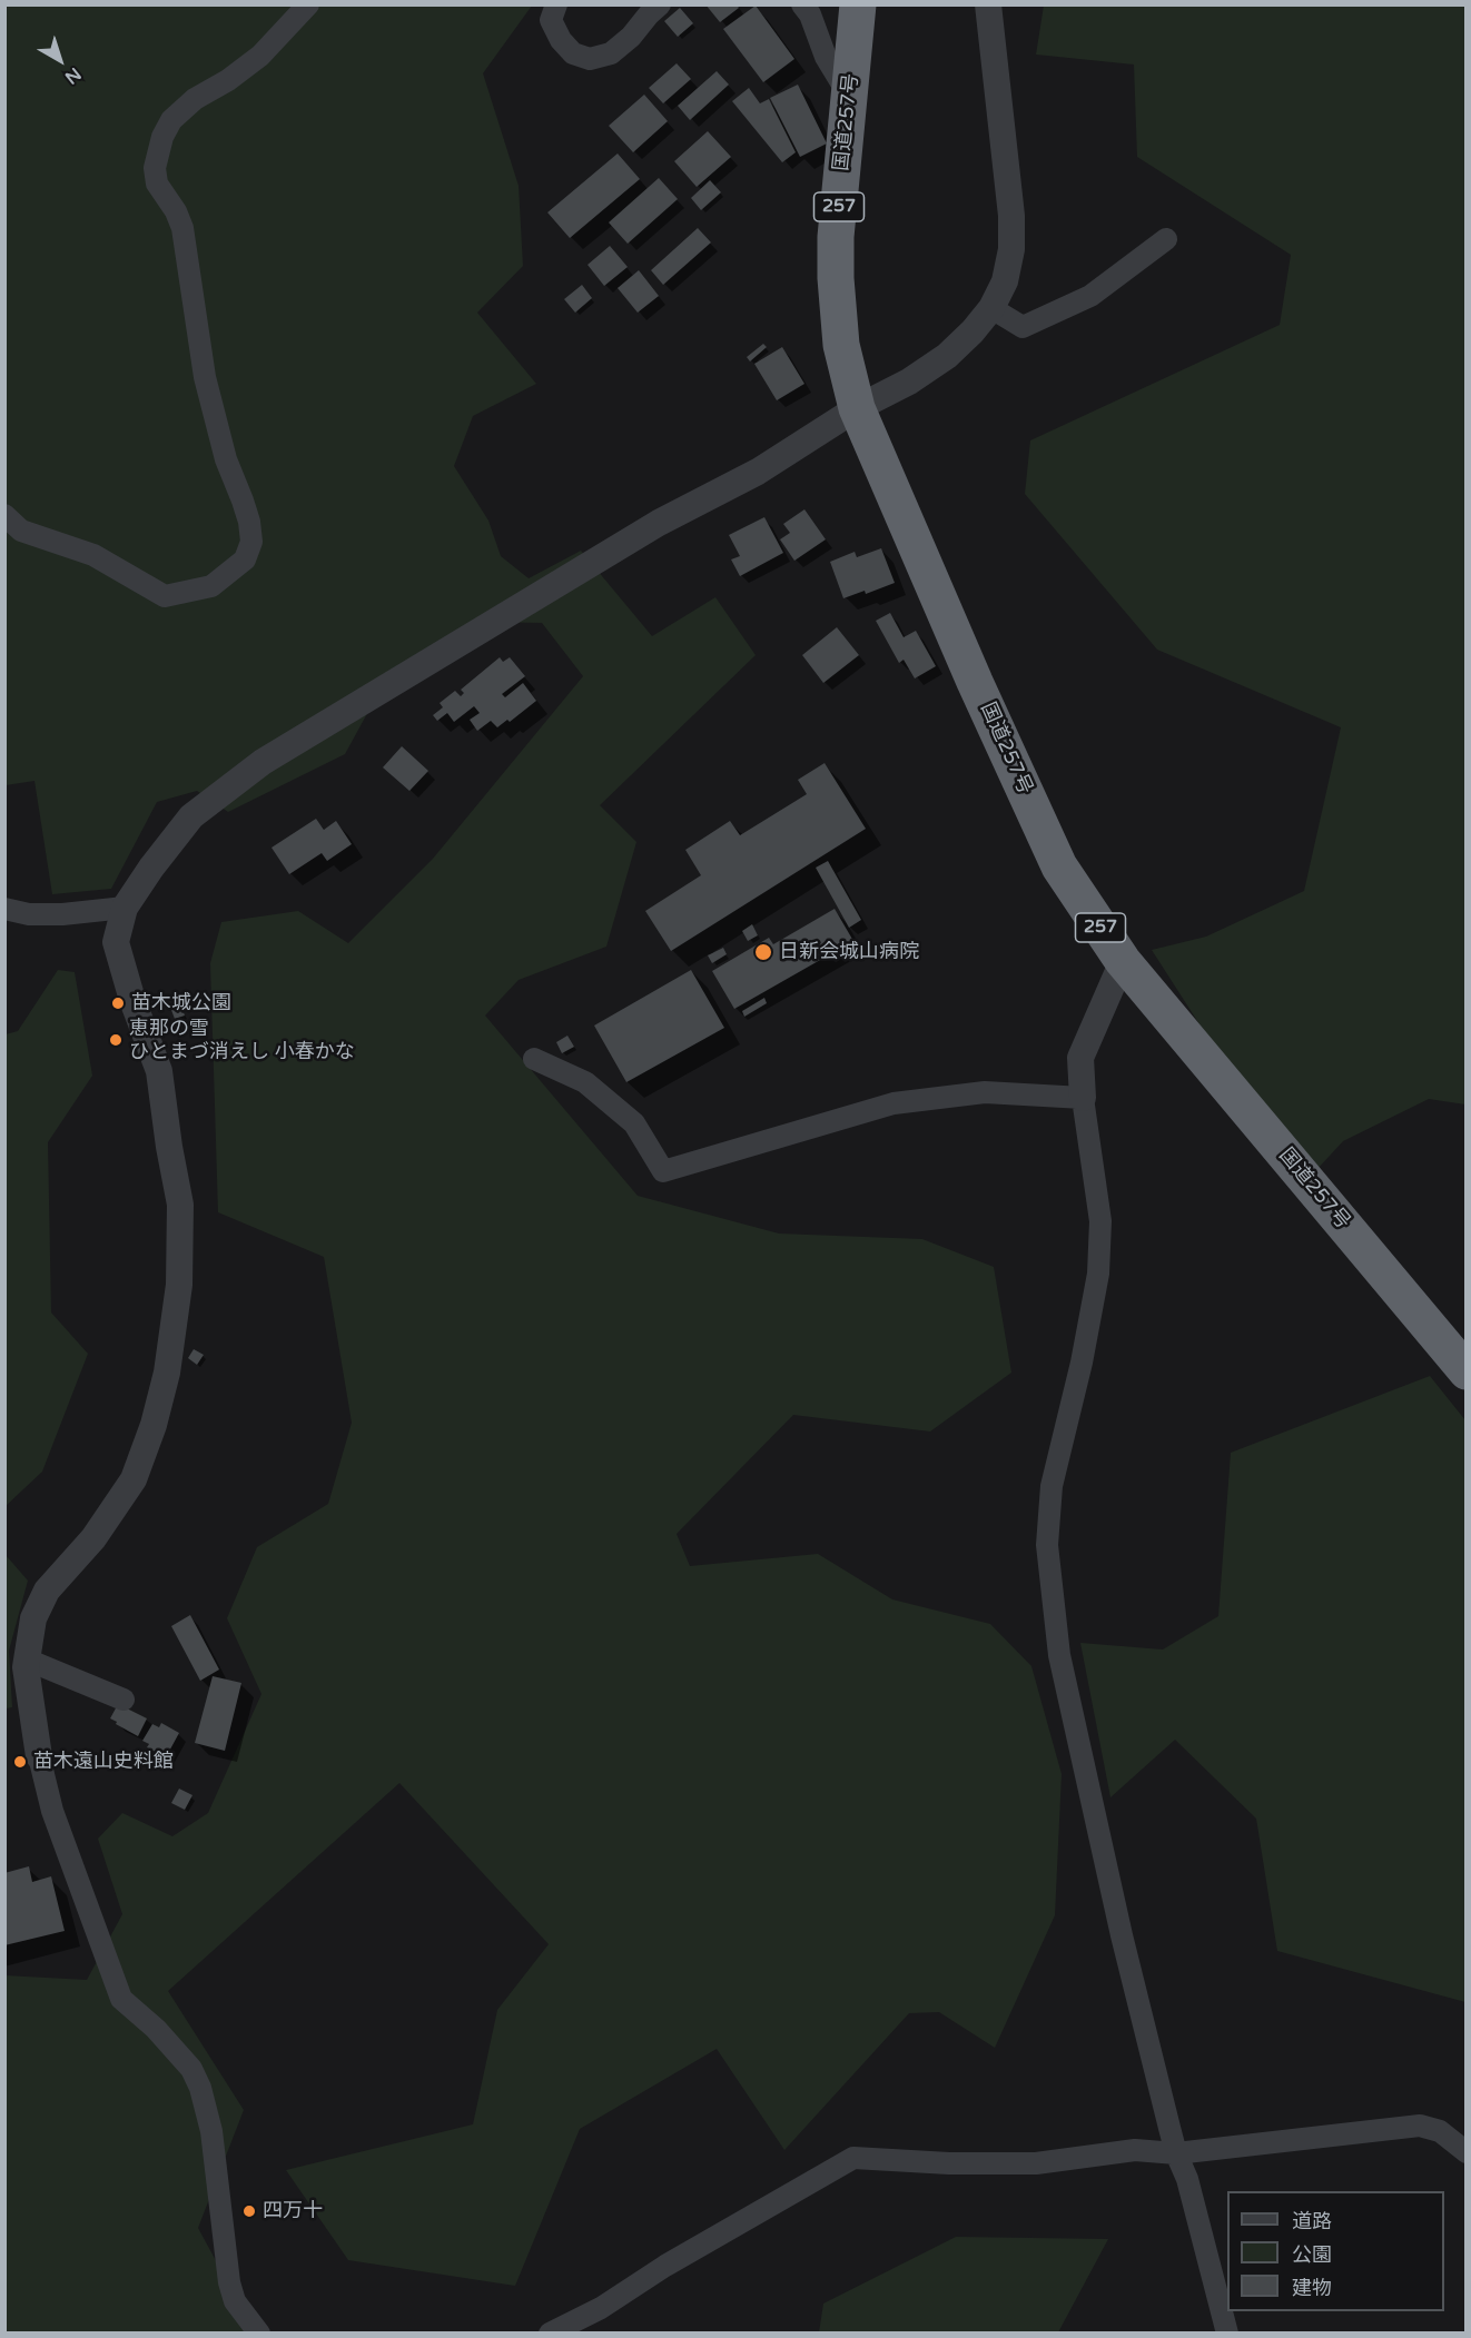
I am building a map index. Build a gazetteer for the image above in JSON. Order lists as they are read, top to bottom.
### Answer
{
  "streets": {
    "highway": ["国道257号", "257"]
  },
  "places": [
    "日新会城山病院",
    "苗木城公園",
    "恵那の雪 ひとまづ消えし 小春かな",
    "苗木遠山史料館",
    "四万十"
  ],
  "legend": ["道路", "公園", "建物"],
  "north": "bottom right"
}
